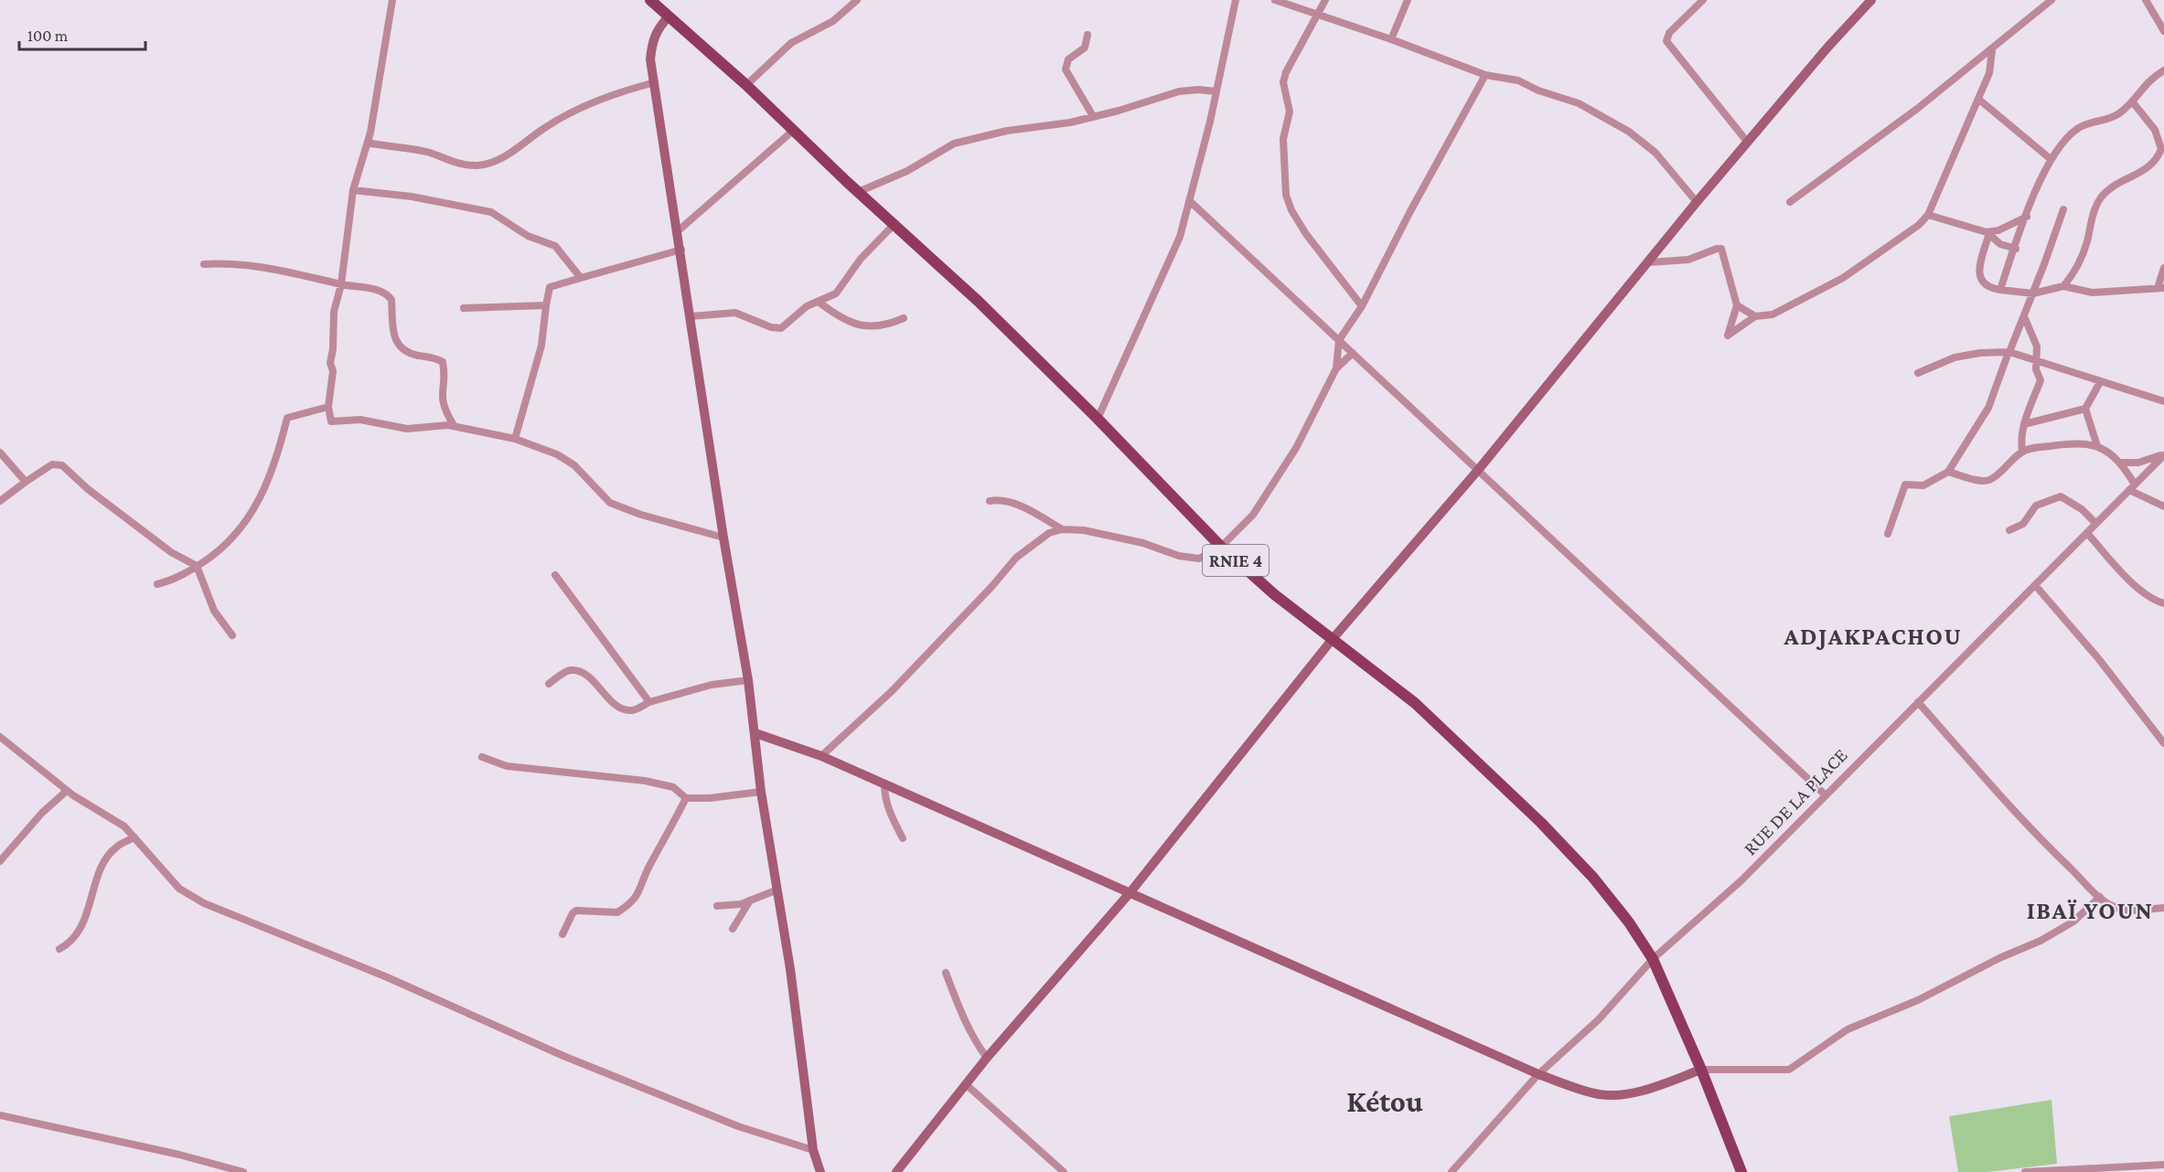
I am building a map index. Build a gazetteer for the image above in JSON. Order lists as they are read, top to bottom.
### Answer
{
  "streets": {
    "main road": ["RNIE 4"],
    "street": ["RUE DE LA PLACE"]
  },
  "crossings": [
    ["RNIE 4", "RUE DE LA PLACE"]
  ],
  "districts": ["ADJAKPACHOU", "IBAÏ YOUN", "Kétou"],
  "scale_bar": "100 m"
}
